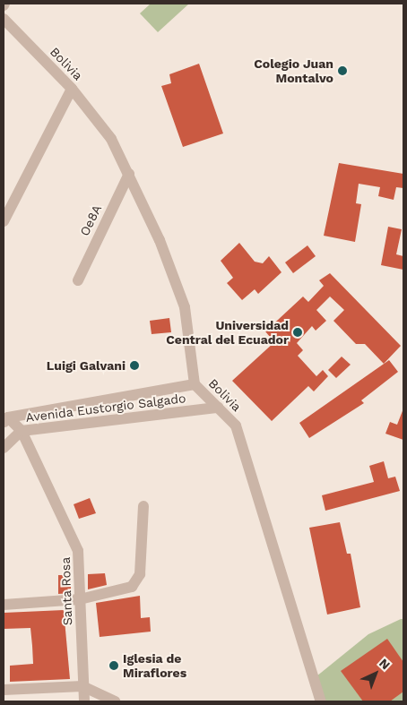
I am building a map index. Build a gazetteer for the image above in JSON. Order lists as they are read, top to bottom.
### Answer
{
  "streets": {
    "street": [
      "Bolivia",
      "Oe8A",
      "Avenida Eustorgio Salgado",
      "Santa Rosa"
    ]
  },
  "crossings": [
    ["Bolivia", "Oe8A"],
    ["Bolivia", "Avenida Eustorgio Salgado"],
    ["Avenida Eustorgio Salgado", "Santa Rosa"]
  ],
  "places": [
    "Colegio Juan Montalvo",
    "Universidad Central del Ecuador",
    "Luigi Galvani",
    "Iglesia de Miraflores"
  ],
  "north": "top right"
}
